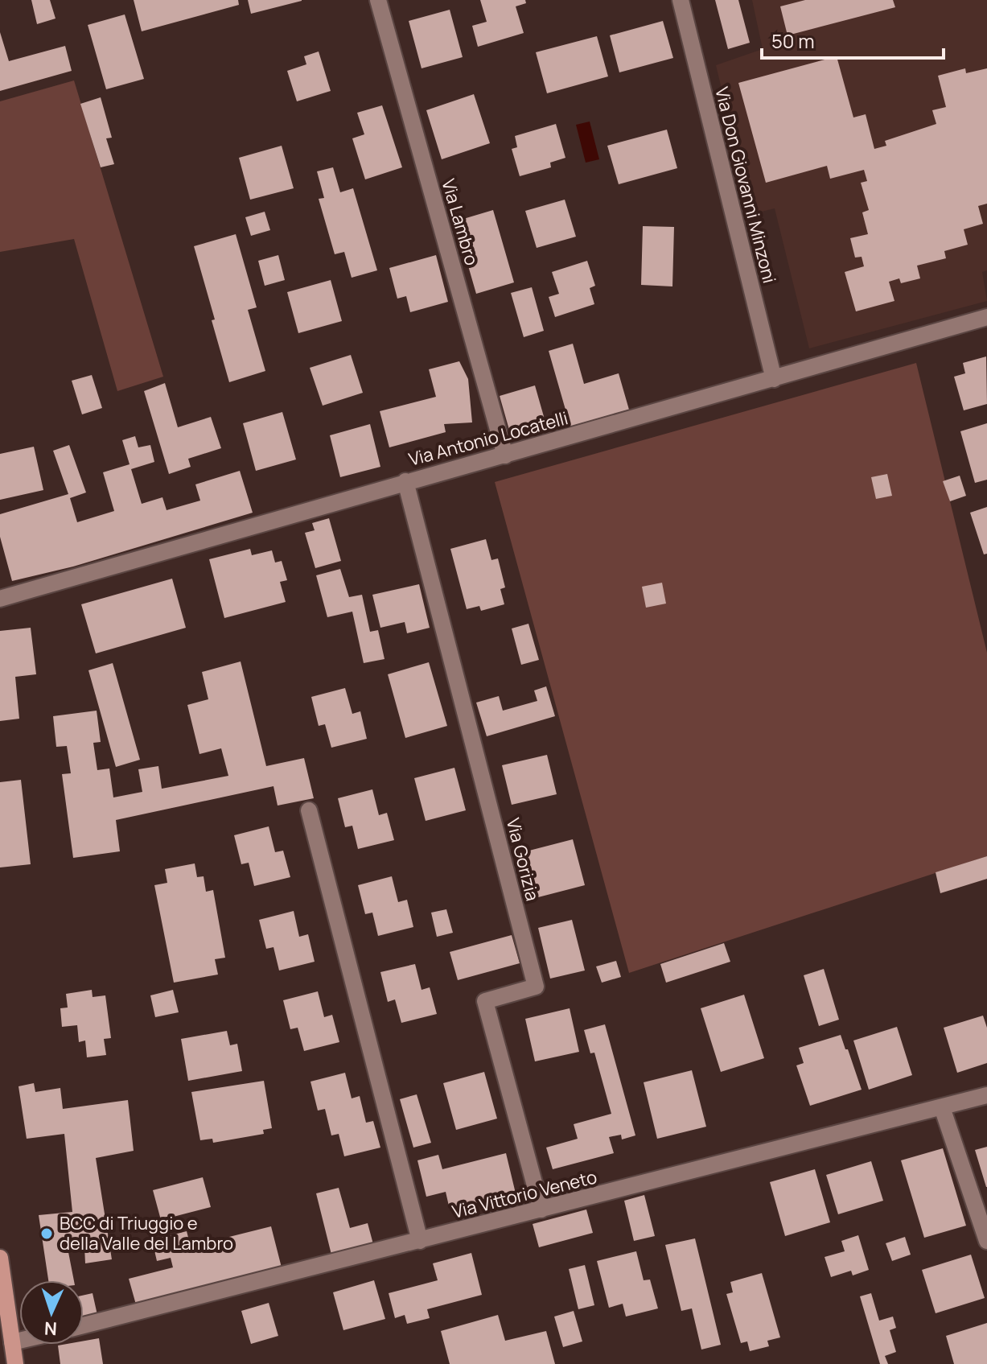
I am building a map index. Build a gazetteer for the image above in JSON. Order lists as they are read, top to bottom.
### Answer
{
  "streets": {
    "street": [
      "Via Don Giovanni Minzoni",
      "Via Lambro",
      "Via Antonio Locatelli",
      "Via Gorizia",
      "Via Vittorio Veneto"
    ]
  },
  "crossings": [
    ["Via Don Giovanni Minzoni", "Via Antonio Locatelli"],
    ["Via Lambro", "Via Antonio Locatelli"],
    ["Via Antonio Locatelli", "Via Gorizia"],
    ["Via Gorizia", "Via Vittorio Veneto"]
  ],
  "places": ["BCC di Triuggio e della Valle del Lambro"],
  "scale_bar": "50 m",
  "north": "bottom"
}
